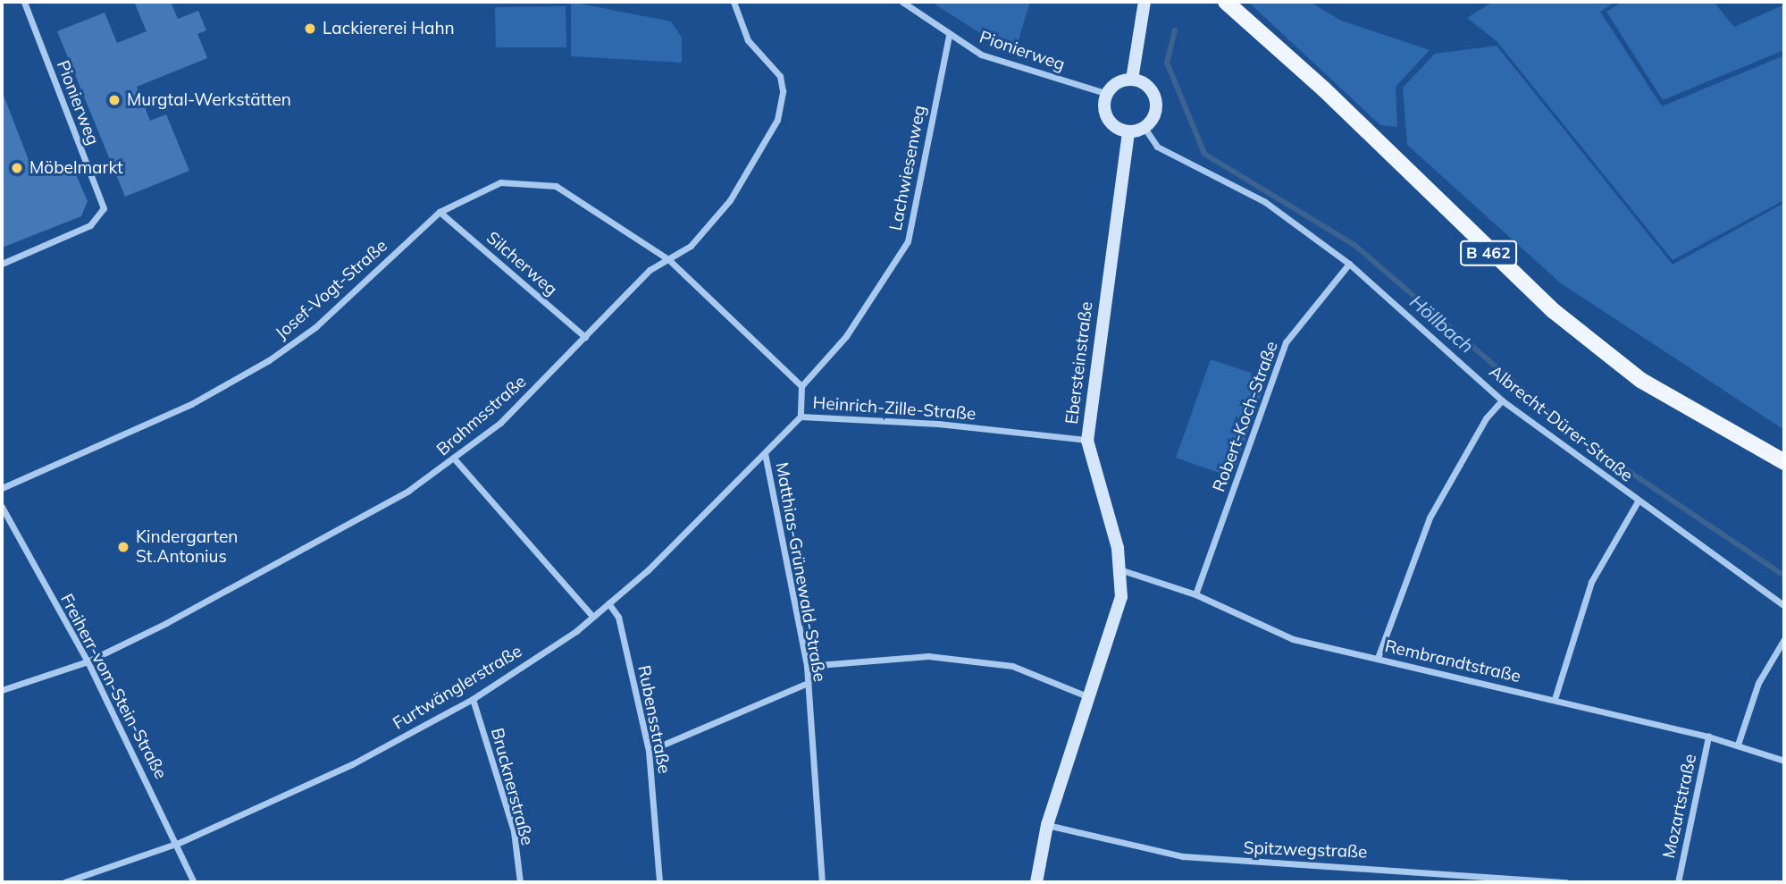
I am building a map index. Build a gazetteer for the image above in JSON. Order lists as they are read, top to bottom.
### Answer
{
  "streets": {
    "main road": ["B 462"],
    "street": [
      "Pionierweg",
      "Lachwiesenweg",
      "Silcherweg",
      "Josef-Vogt-Straße",
      "Ebersteinstraße",
      "Heinrich-Zille-Straße",
      "Brahmsstraße",
      "Robert-Koch-Straße",
      "Albrecht-Dürer-Straße",
      "Matthias-Grünewald-Straße",
      "Rembrandtstraße",
      "Freiherr-vom-Stein-Straße",
      "Furtwänglerstraße",
      "Rubensstraße",
      "Brucknerstraße",
      "Mozartstraße",
      "Spitzwegstraße"
    ]
  },
  "crossings": [
    ["Pionierweg", "Lachwiesenweg"],
    ["Pionierweg", "Ebersteinstraße"],
    ["Pionierweg", "Albrecht-Dürer-Straße"],
    ["Lachwiesenweg", "Heinrich-Zille-Straße"],
    ["Silcherweg", "Josef-Vogt-Straße"],
    ["Silcherweg", "Brahmsstraße"],
    ["Josef-Vogt-Straße", "Heinrich-Zille-Straße"],
    ["Josef-Vogt-Straße", "Brahmsstraße"],
    ["Ebersteinstraße", "Heinrich-Zille-Straße"],
    ["Ebersteinstraße", "Albrecht-Dürer-Straße"],
    ["Ebersteinstraße", "Rembrandtstraße"],
    ["Ebersteinstraße", "Spitzwegstraße"],
    ["Heinrich-Zille-Straße", "Brahmsstraße"],
    ["Heinrich-Zille-Straße", "Furtwänglerstraße"],
    ["Brahmsstraße", "Freiherr-vom-Stein-Straße"],
    ["Robert-Koch-Straße", "Albrecht-Dürer-Straße"],
    ["Robert-Koch-Straße", "Rembrandtstraße"],
    ["Matthias-Grünewald-Straße", "Furtwänglerstraße"],
    ["Rembrandtstraße", "Mozartstraße"],
    ["Freiherr-vom-Stein-Straße", "Furtwänglerstraße"],
    ["Furtwänglerstraße", "Rubensstraße"],
    ["Furtwänglerstraße", "Brucknerstraße"]
  ],
  "water": ["Höllbach"],
  "places": [
    "Lackiererei Hahn",
    "Murgtal-Werkstätten",
    "Möbelmarkt",
    "Kindergarten St.Antonius"
  ]
}
